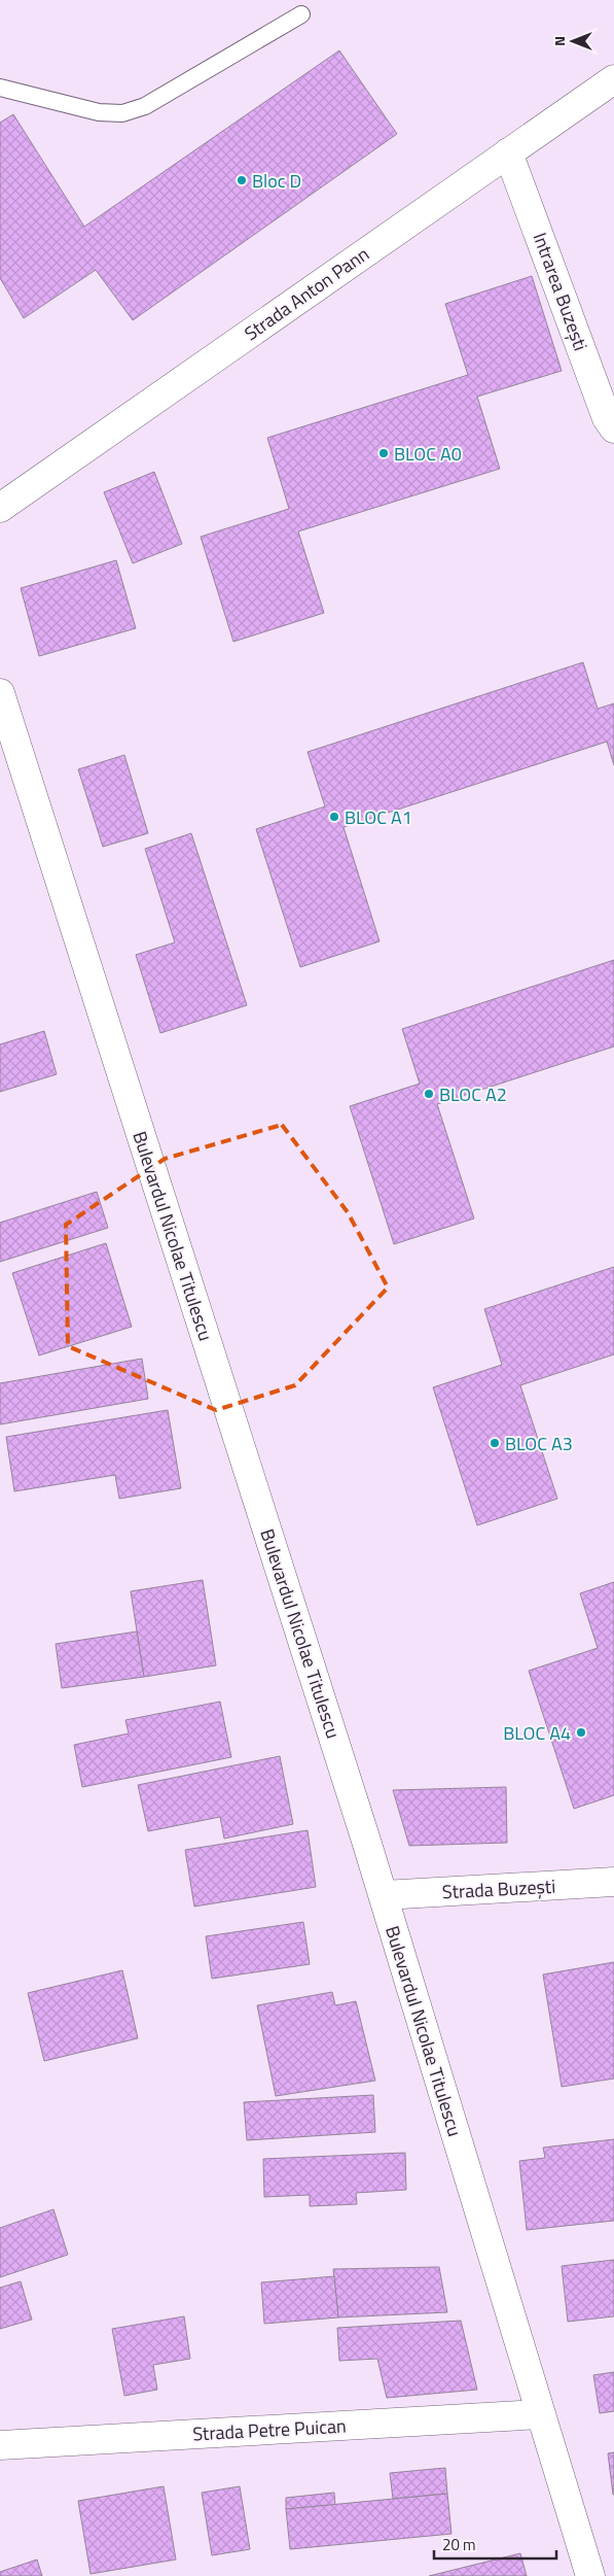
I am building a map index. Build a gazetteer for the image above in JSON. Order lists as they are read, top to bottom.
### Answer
{
  "streets": {
    "street": [
      "Intrarea Buzești",
      "Strada Anton Pann",
      "Bulevardul Nicolae Titulescu",
      "Strada Buzești",
      "Strada Petre Puican"
    ]
  },
  "crossings": [
    ["Intrarea Buzești", "Strada Anton Pann"],
    ["Bulevardul Nicolae Titulescu", "Strada Buzești"],
    ["Bulevardul Nicolae Titulescu", "Strada Petre Puican"]
  ],
  "places": [
    "Bloc D",
    "BLOC A0",
    "BLOC A1",
    "BLOC A2",
    "BLOC A3",
    "BLOC A4"
  ],
  "scale_bar": "20 m",
  "north": "left"
}
